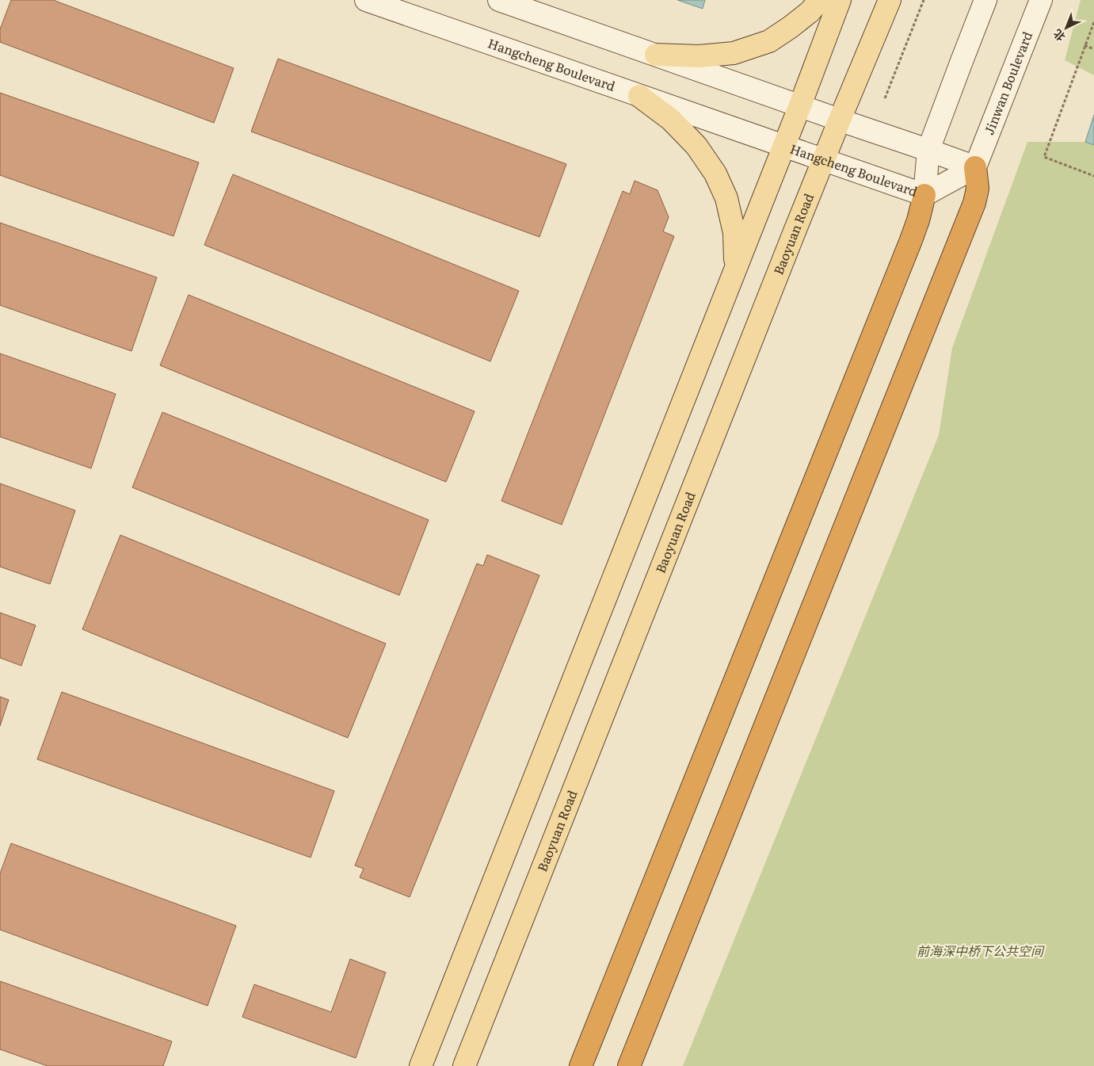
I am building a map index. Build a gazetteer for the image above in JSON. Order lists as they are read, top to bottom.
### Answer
{
  "streets": {
    "main road": ["Hangcheng Boulevard", "Jinwan Boulevard", "Baoyuan Road"]
  },
  "crossings": [
    ["Hangcheng Boulevard", "Jinwan Boulevard"],
    ["Hangcheng Boulevard", "Baoyuan Road"]
  ],
  "parks": ["前海深中桥下公共空间"],
  "north": "bottom left"
}
